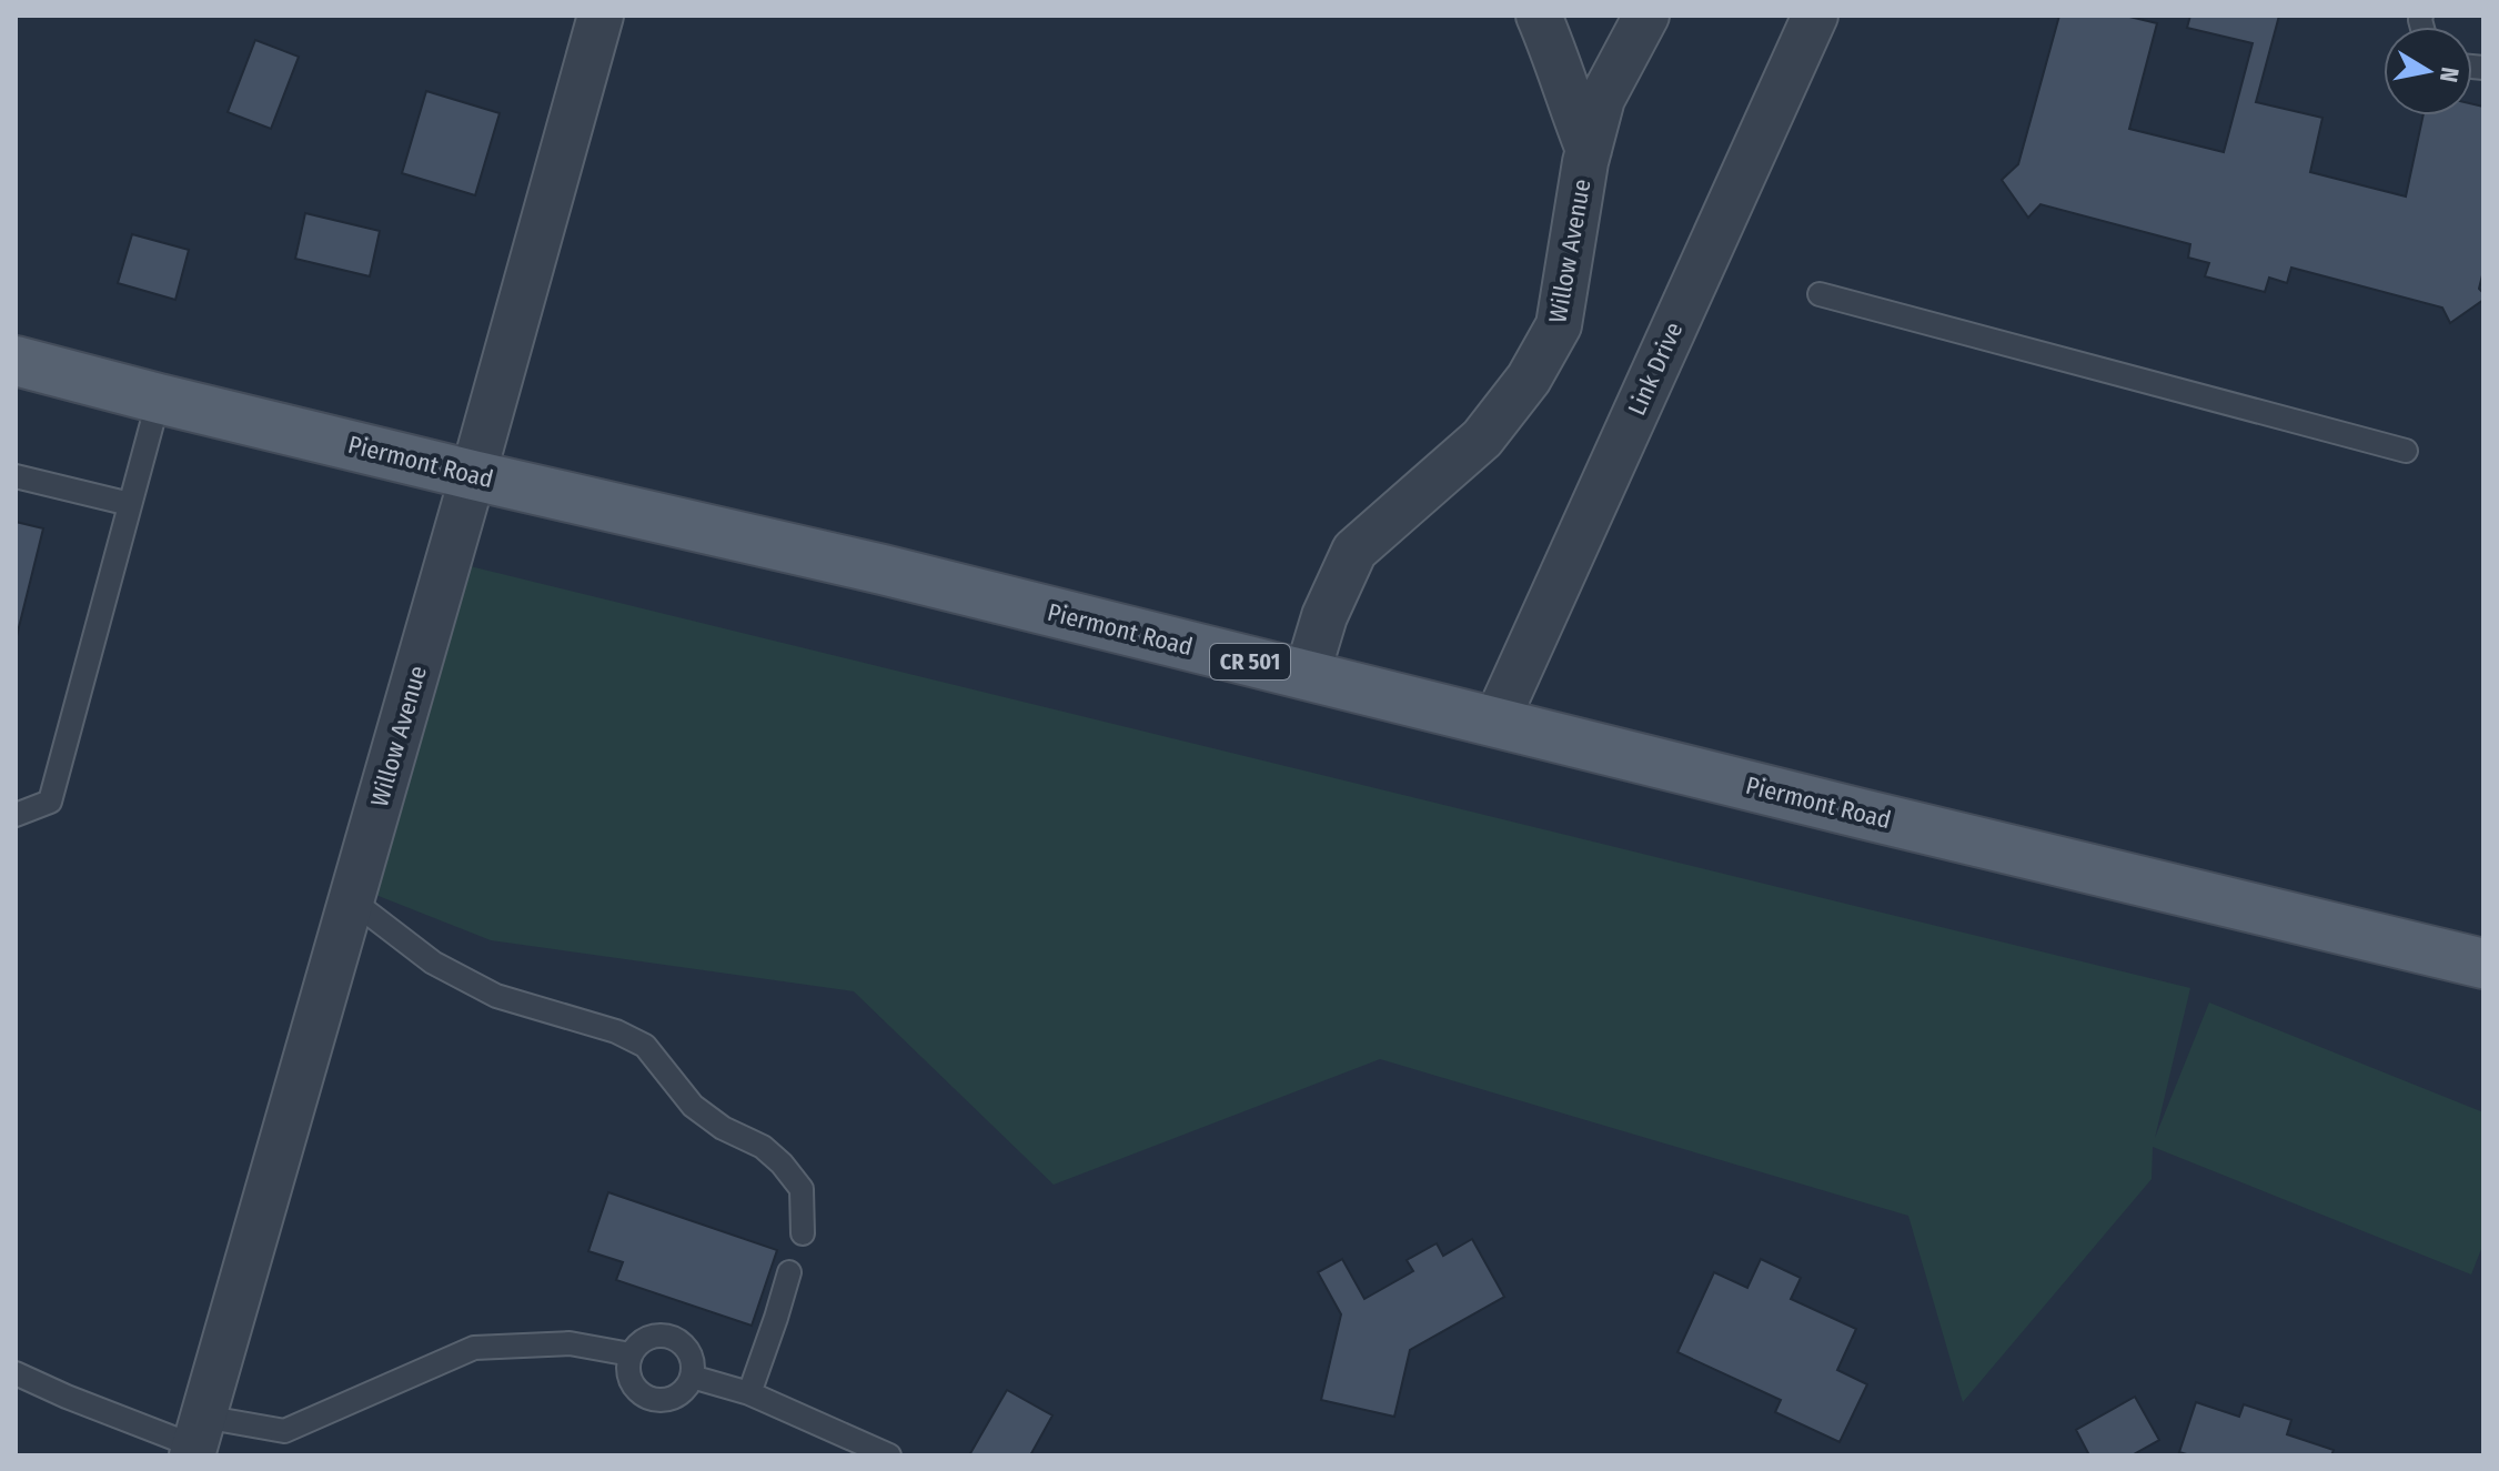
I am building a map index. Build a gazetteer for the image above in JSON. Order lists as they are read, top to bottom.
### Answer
{
  "streets": {
    "main road": ["Piermont Road", "CR 501"],
    "street": ["Willow Avenue", "Link Drive"]
  },
  "crossings": [
    ["Willow Avenue", "Piermont Road"],
    ["Link Drive", "Piermont Road"]
  ],
  "north": "right"
}
